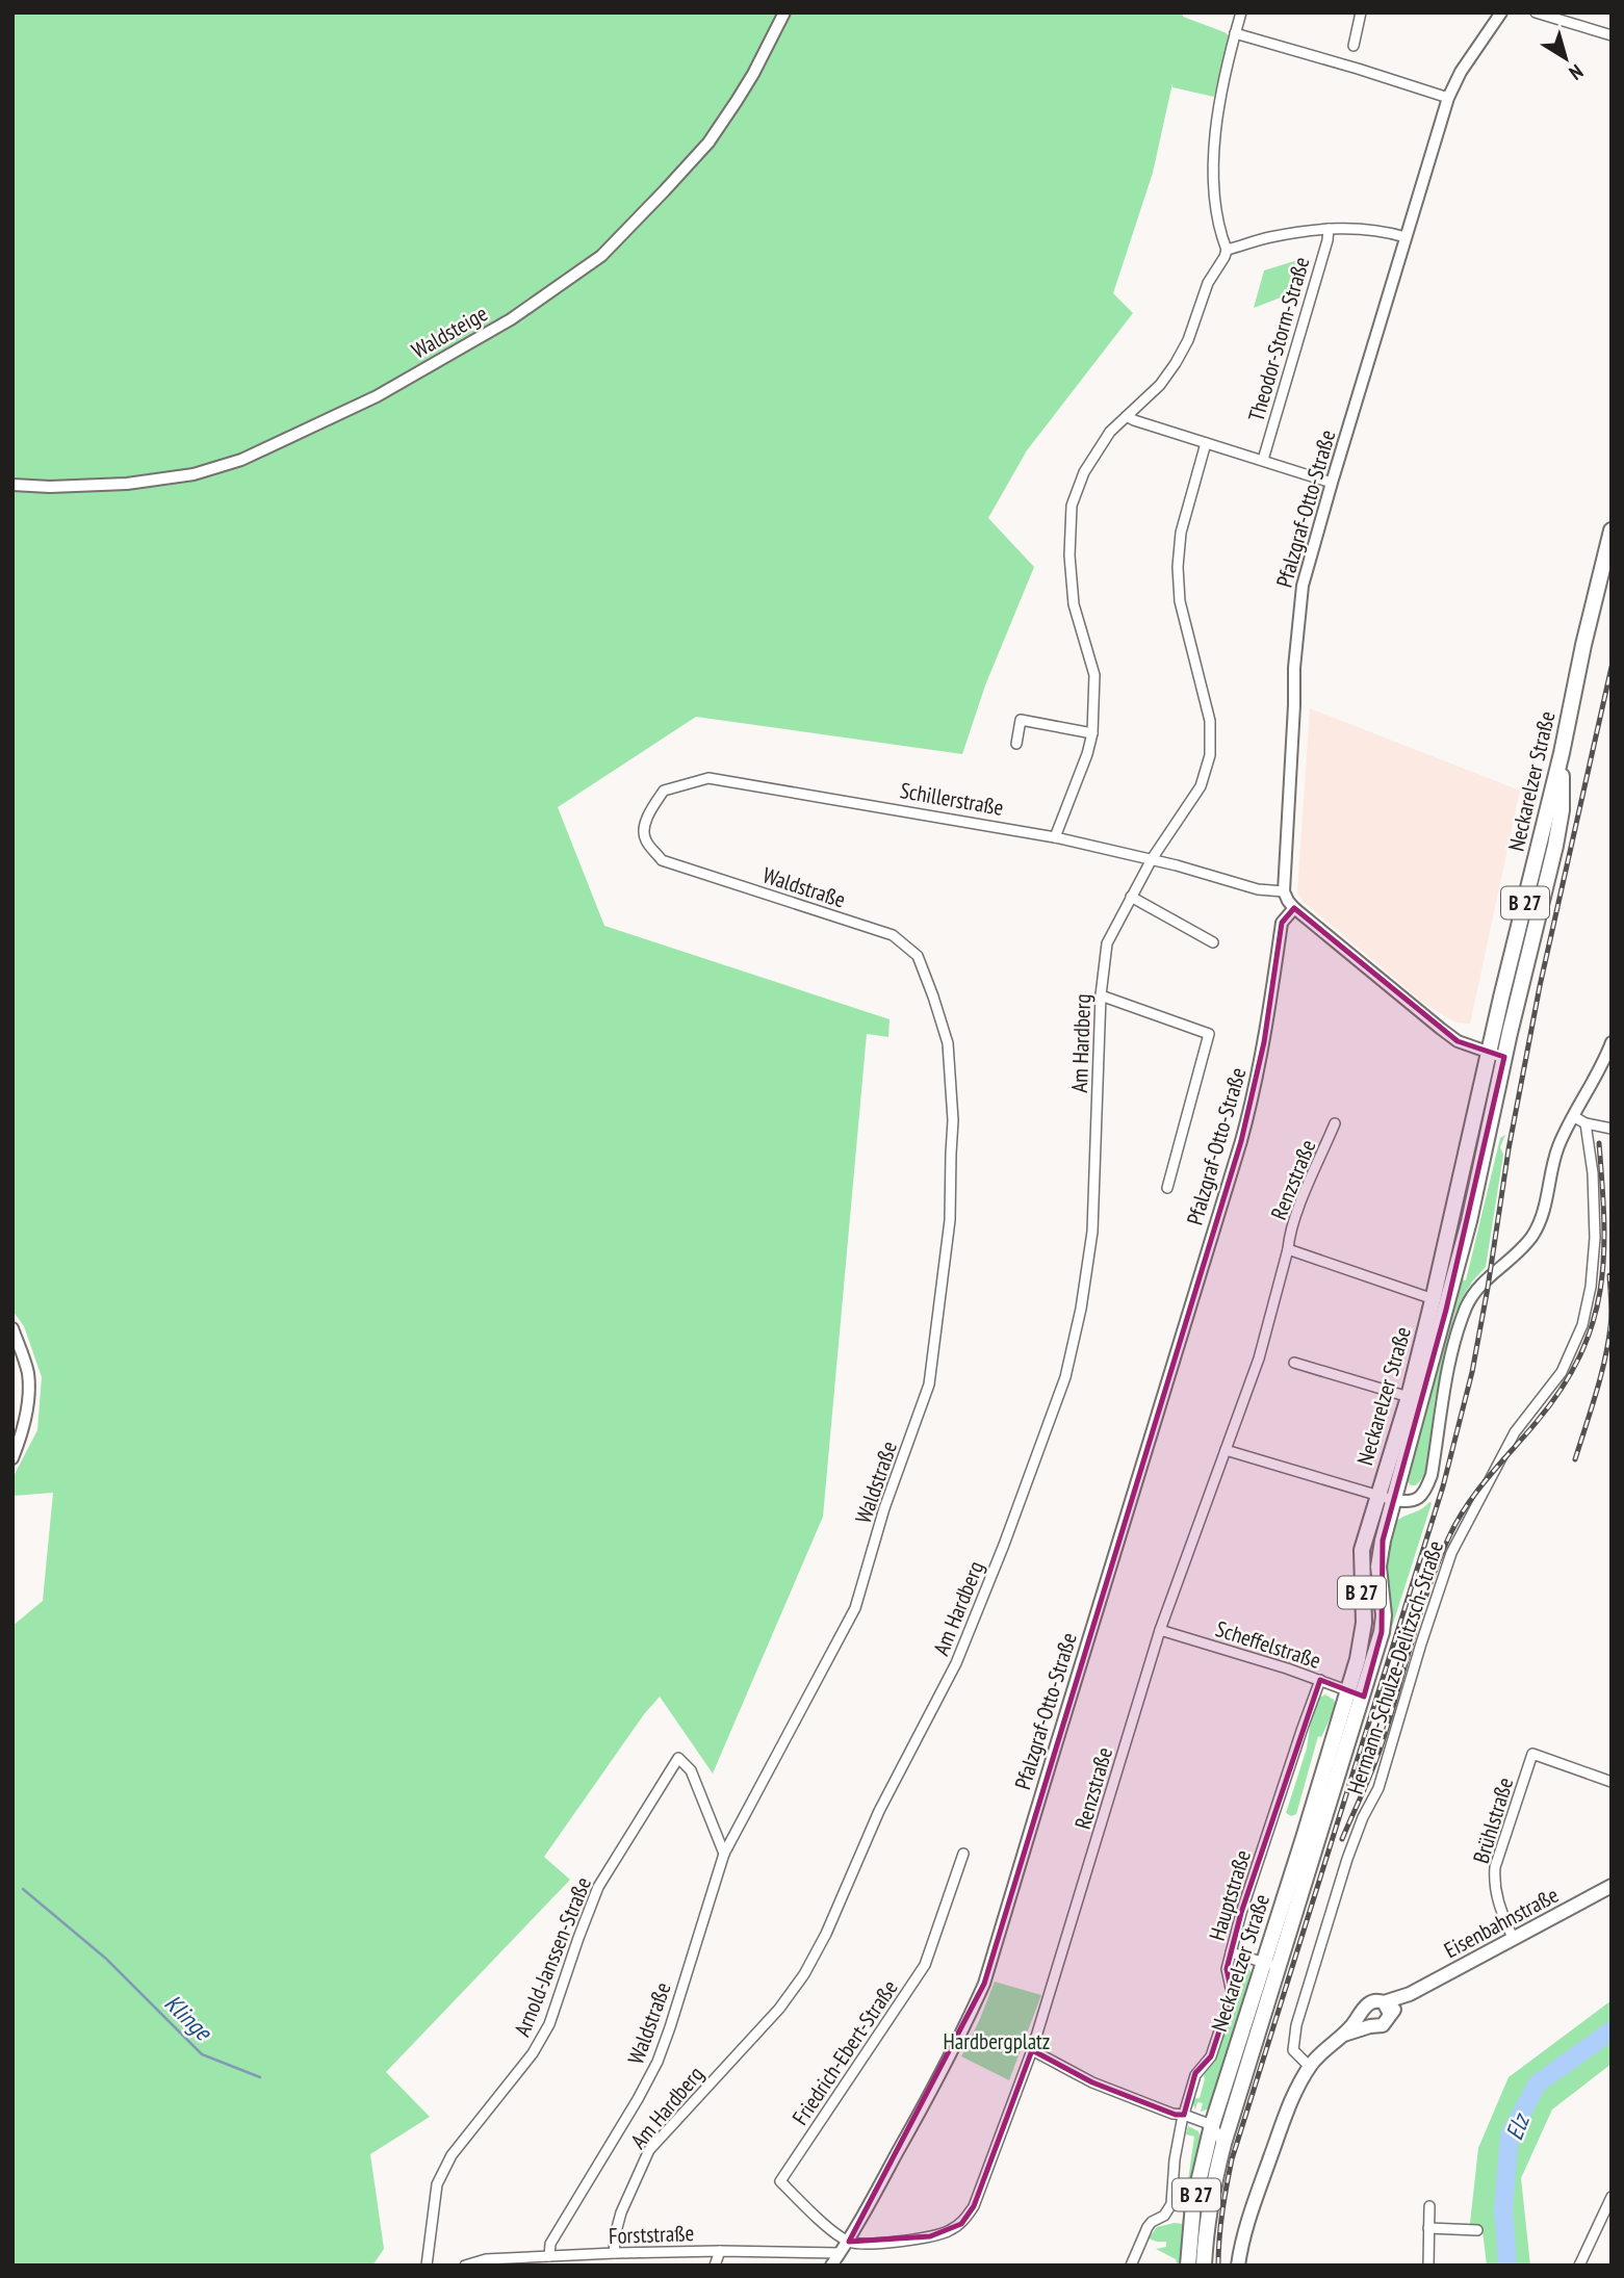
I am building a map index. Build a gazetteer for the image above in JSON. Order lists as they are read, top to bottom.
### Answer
{
  "streets": {
    "main road": ["Neckarelzer Straße", "B 27", "Eisenbahnstraße"],
    "street": [
      "Waldsteige",
      "Theodor-Storm-Straße",
      "Pfalzgraf-Otto-Straße",
      "Schillerstraße",
      "Waldstraße",
      "Am Hardberg",
      "Renzstraße",
      "Scheffelstraße",
      "Hermann-Schulze-Delitzsch-Straße",
      "Brühlstraße",
      "Hauptstraße",
      "Arnold-Janssen-Straße",
      "Friedrich-Ebert-Straße",
      "Forststraße"
    ]
  },
  "crossings": [
    ["Pfalzgraf-Otto-Straße", "Schillerstraße"],
    ["Pfalzgraf-Otto-Straße", "Renzstraße"],
    ["Pfalzgraf-Otto-Straße", "Friedrich-Ebert-Straße"],
    ["Pfalzgraf-Otto-Straße", "Forststraße"],
    ["Neckarelzer Straße", "B 27"],
    ["Neckarelzer Straße", "Renzstraße"],
    ["Neckarelzer Straße", "Scheffelstraße"],
    ["Schillerstraße", "Waldstraße"],
    ["Schillerstraße", "Am Hardberg"],
    ["Waldstraße", "Arnold-Janssen-Straße"],
    ["Waldstraße", "Forststraße"],
    ["B 27", "Scheffelstraße"],
    ["Am Hardberg", "Forststraße"],
    ["Renzstraße", "Scheffelstraße"],
    ["Renzstraße", "Friedrich-Ebert-Straße"],
    ["Scheffelstraße", "Hauptstraße"],
    ["Brühlstraße", "Eisenbahnstraße"]
  ],
  "water": ["Klinge", "Elz"],
  "parks": ["Hardbergplatz"],
  "north": "bottom right"
}
